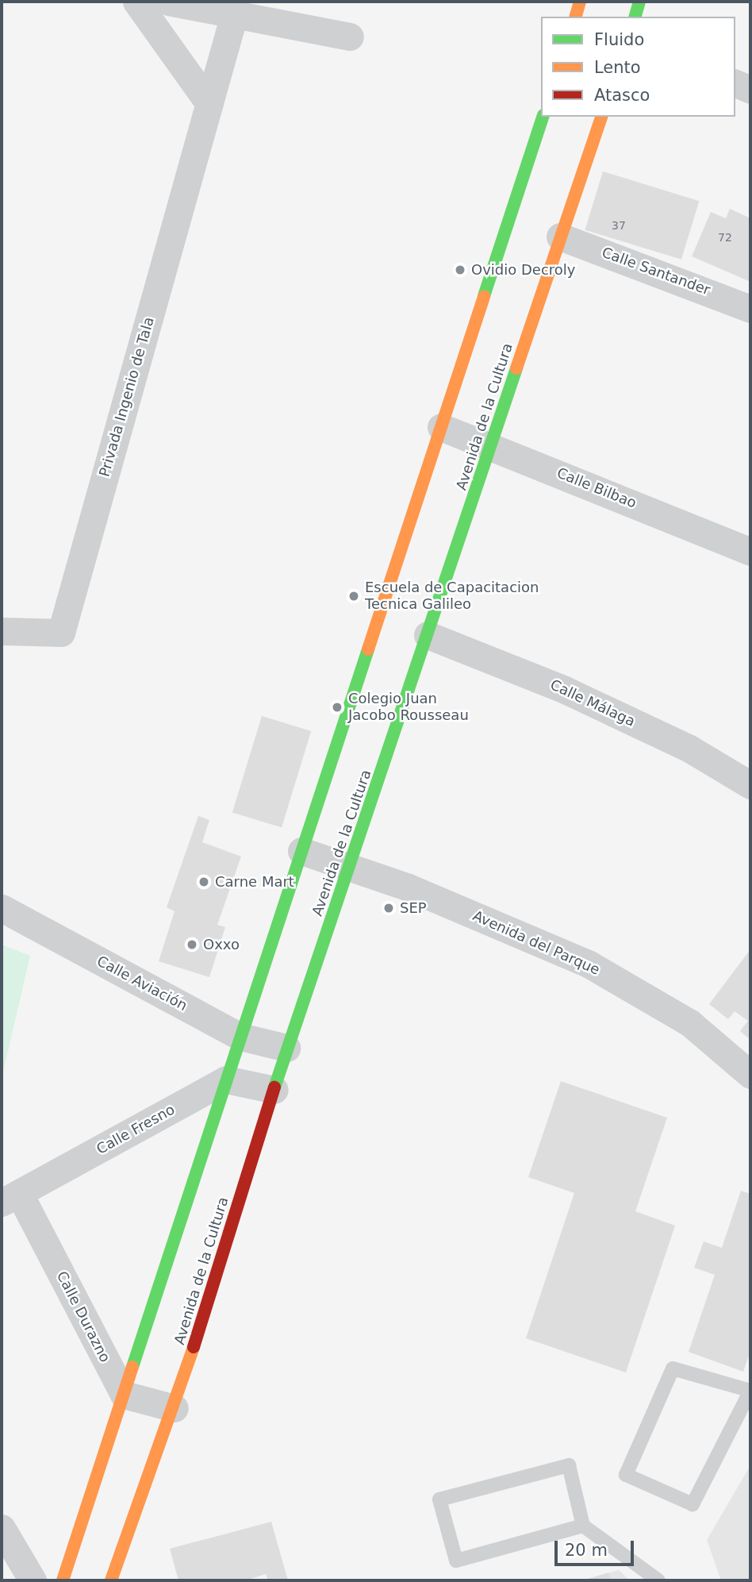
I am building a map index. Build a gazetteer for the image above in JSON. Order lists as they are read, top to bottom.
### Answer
{
  "streets": {
    "main road": ["Avenida de la Cultura"],
    "street": [
      "Calle Santander",
      "Privada Ingenio de Tala",
      "Calle Bilbao",
      "Calle Málaga",
      "Avenida del Parque",
      "Calle Aviación",
      "Calle Fresno",
      "Calle Durazno"
    ]
  },
  "crossings": [
    ["Calle Santander", "Avenida de la Cultura"],
    ["Avenida de la Cultura", "Calle Bilbao"],
    ["Avenida de la Cultura", "Calle Málaga"],
    ["Avenida de la Cultura", "Avenida del Parque"],
    ["Avenida de la Cultura", "Calle Aviación"],
    ["Calle Fresno", "Calle Durazno"]
  ],
  "places": [
    "Ovidio Decroly",
    "Escuela de Capacitacion Tecnica Galileo",
    "Colegio Juan Jacobo Rousseau",
    "Carne Mart",
    "SEP",
    "Oxxo"
  ],
  "house_numbers": ["37", "72"],
  "legend": ["Fluido", "Lento", "Atasco"],
  "scale_bar": "20 m"
}
